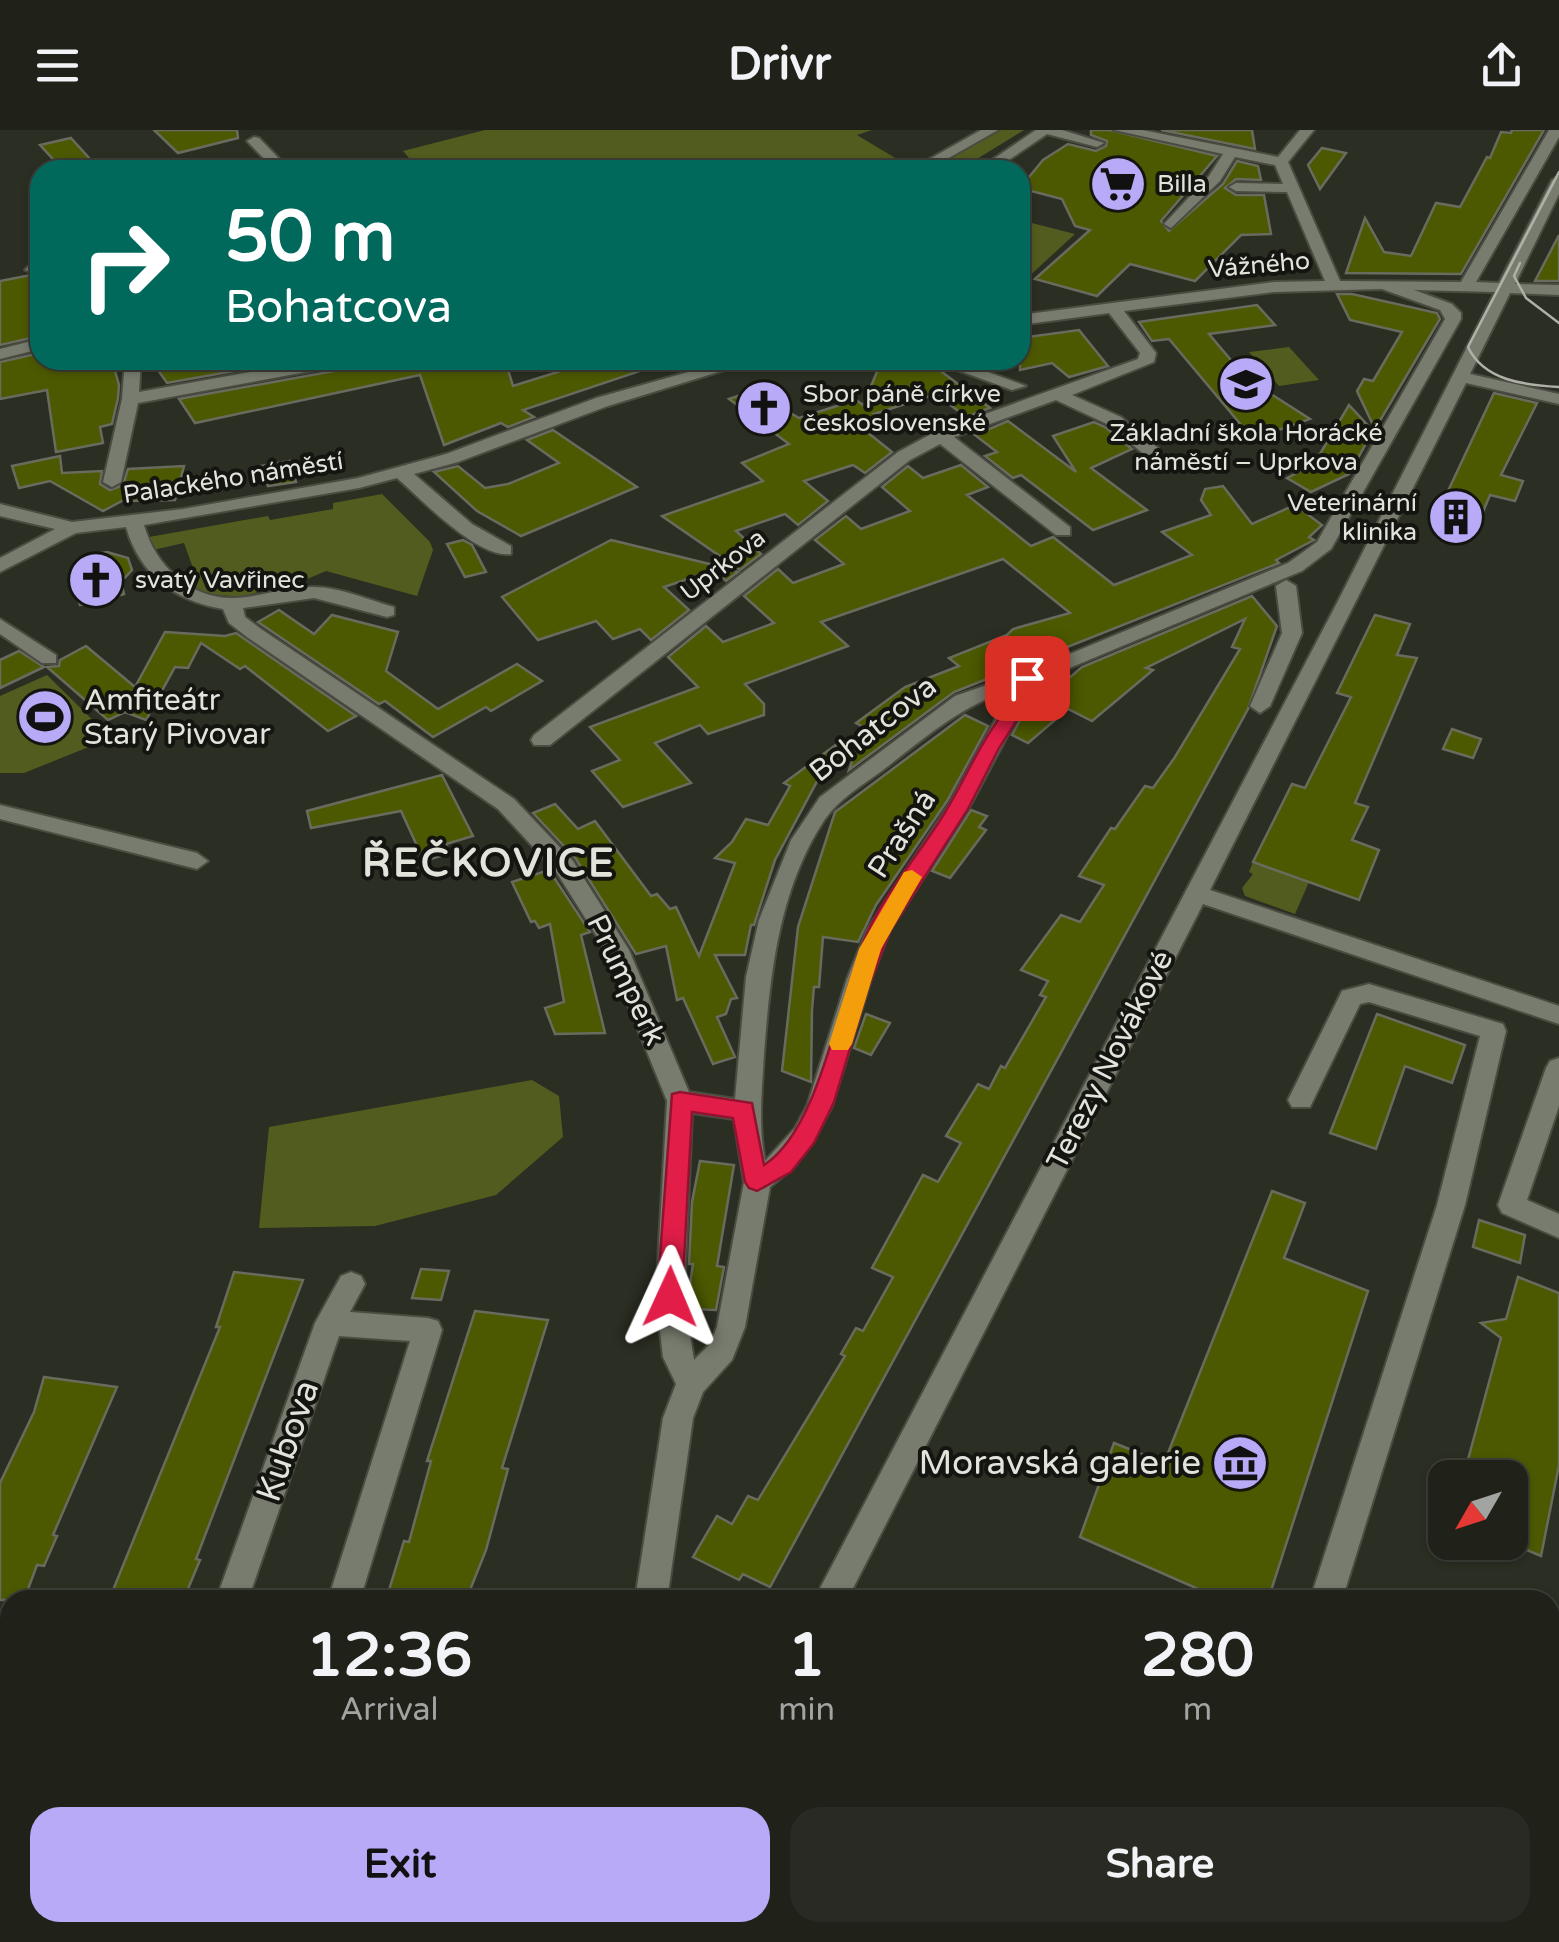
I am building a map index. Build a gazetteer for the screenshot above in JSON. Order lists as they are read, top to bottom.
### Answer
{
  "streets": {
    "street": [
      "Vážného",
      "Palackého náměstí",
      "Uprkova",
      "Bohatcova",
      "Prašná",
      "Prumperk",
      "Terezy Novákové",
      "Kubova"
    ]
  },
  "crossings": [
    ["Vážného", "Uprkova"],
    ["Vážného", "Terezy Novákové"],
    ["Bohatcova", "Prašná"],
    ["Bohatcova", "Prumperk"]
  ],
  "districts": ["ŘEČKOVICE"],
  "places": {
    "supermarket": ["Billa"],
    "school or university": ["Základní škola Horácké náměstí – Uprkova"],
    "church": ["Sbor páně církve československé", "svatý Vavřinec"],
    "building": ["Veterinární klinika"],
    "sports": ["Amfiteátr Starý Pivovar"],
    "museum": ["Moravská galerie"]
  },
  "north": "bottom left",
  "page": {
    "header": "Drivr",
    "turn": ["50 m", "Bohatcova"],
    "eta": [
      "12:36",
      "Arrival",
      "1",
      "min",
      "280",
      "m"
    ],
    "buttons": ["Exit", "Share"]
  }
}
